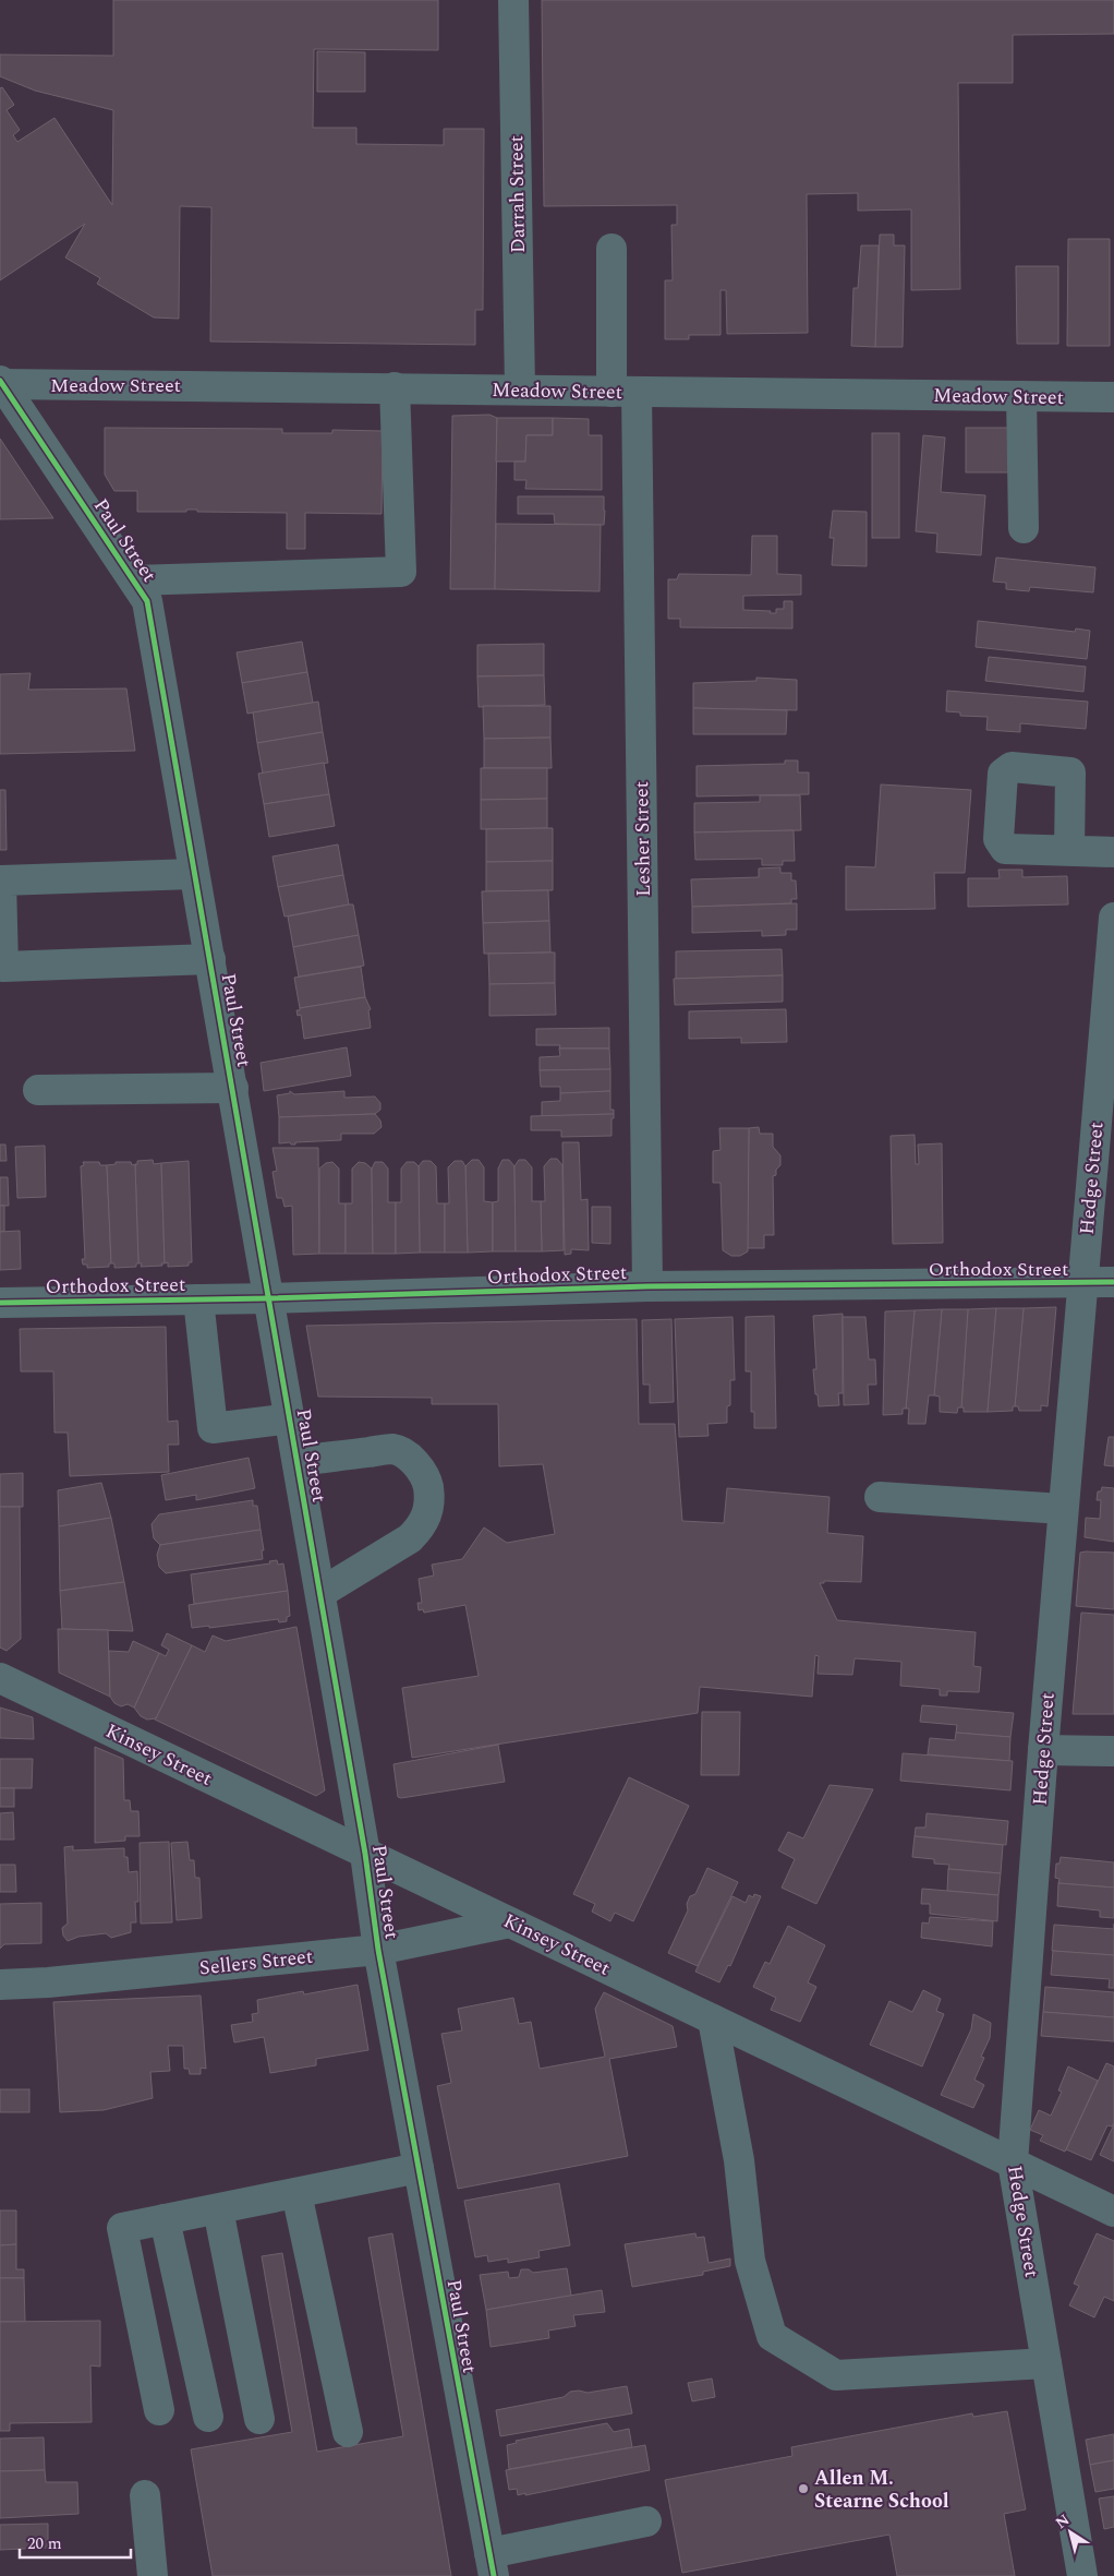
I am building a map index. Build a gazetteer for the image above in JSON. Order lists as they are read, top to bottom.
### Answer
{
  "streets": {
    "street": [
      "Darrah Street",
      "Meadow Street",
      "Paul Street",
      "Lesher Street",
      "Hedge Street",
      "Orthodox Street",
      "Kinsey Street",
      "Sellers Street"
    ]
  },
  "crossings": [
    ["Darrah Street", "Meadow Street"],
    ["Meadow Street", "Paul Street"],
    ["Meadow Street", "Lesher Street"],
    ["Paul Street", "Orthodox Street"],
    ["Paul Street", "Kinsey Street"],
    ["Paul Street", "Sellers Street"],
    ["Lesher Street", "Orthodox Street"],
    ["Hedge Street", "Orthodox Street"],
    ["Hedge Street", "Kinsey Street"],
    ["Kinsey Street", "Sellers Street"]
  ],
  "places": ["Allen M. Stearne School"],
  "scale_bar": "20 m",
  "north": "top left"
}
